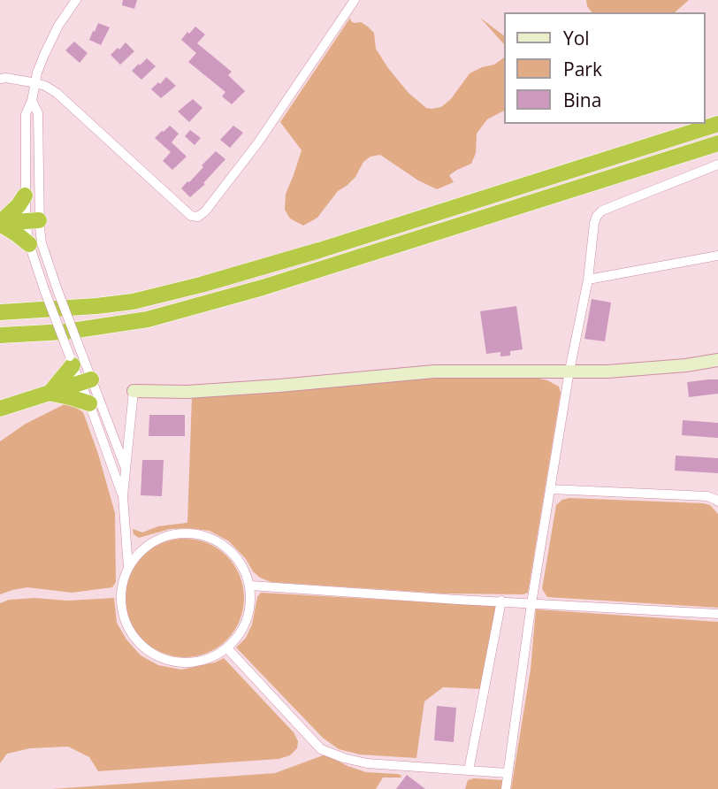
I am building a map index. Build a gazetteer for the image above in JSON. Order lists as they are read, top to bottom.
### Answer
{
  "legend": ["Yol", "Park", "Bina"]
}
